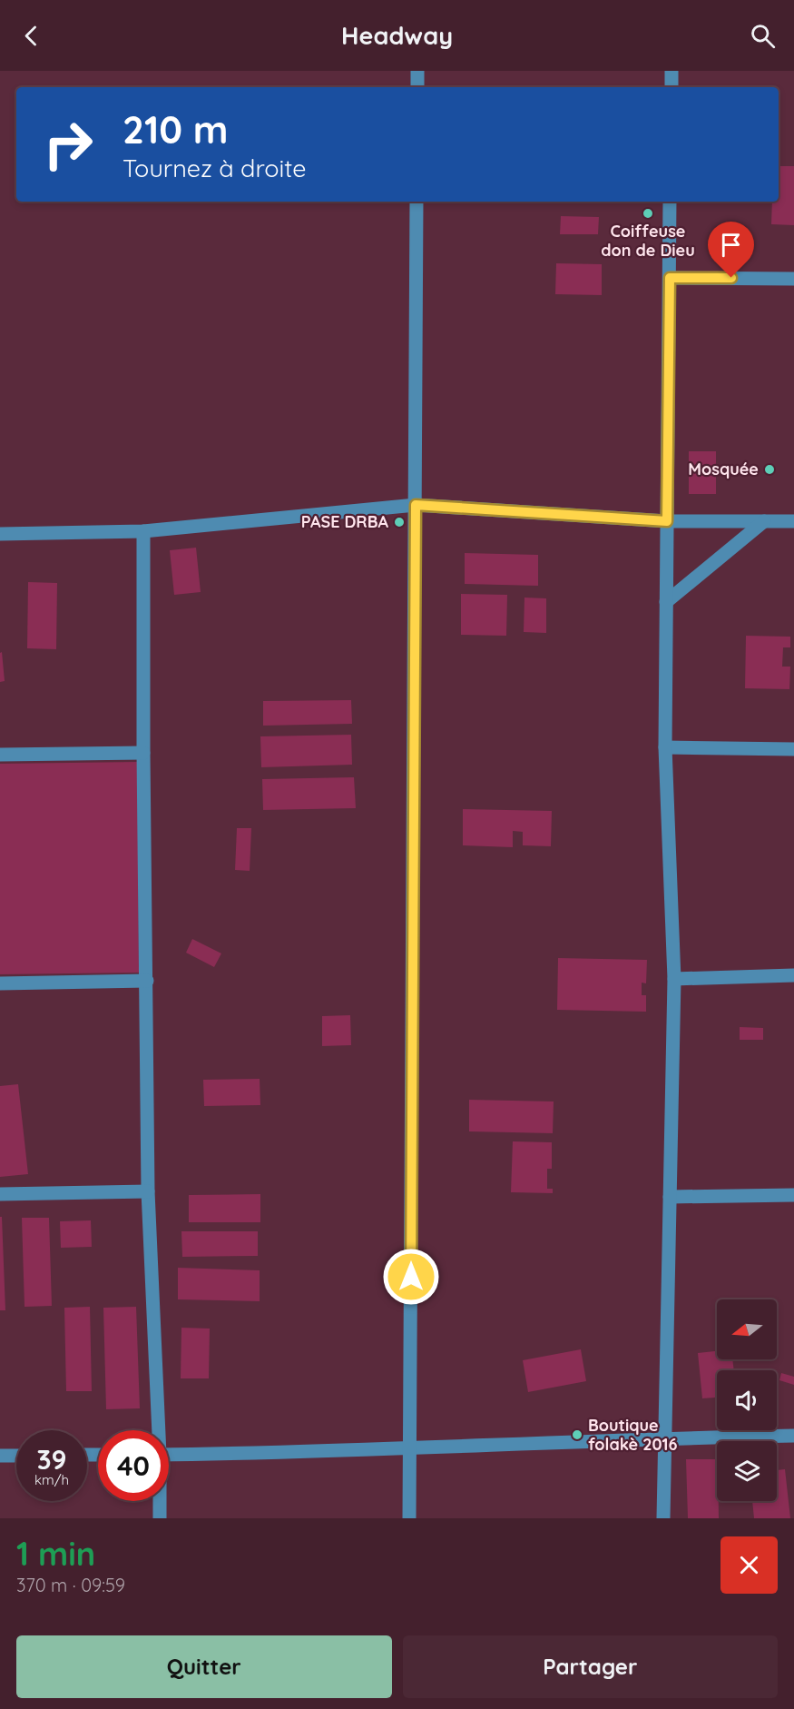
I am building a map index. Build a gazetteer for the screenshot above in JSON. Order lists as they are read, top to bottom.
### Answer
{
  "places": [
    "Coiffeuse don de Dieu",
    "Mosquée",
    "PASE DRBA",
    "Boutique folakè 2016"
  ],
  "north": "left",
  "page": {
    "header": "Headway",
    "turn": ["210 m", "Tournez à droite"],
    "speed": "39 km/h",
    "limit": "40",
    "heading": ["1 min", "370 m · 09:59"],
    "buttons": ["Quitter", "Partager"]
  }
}
